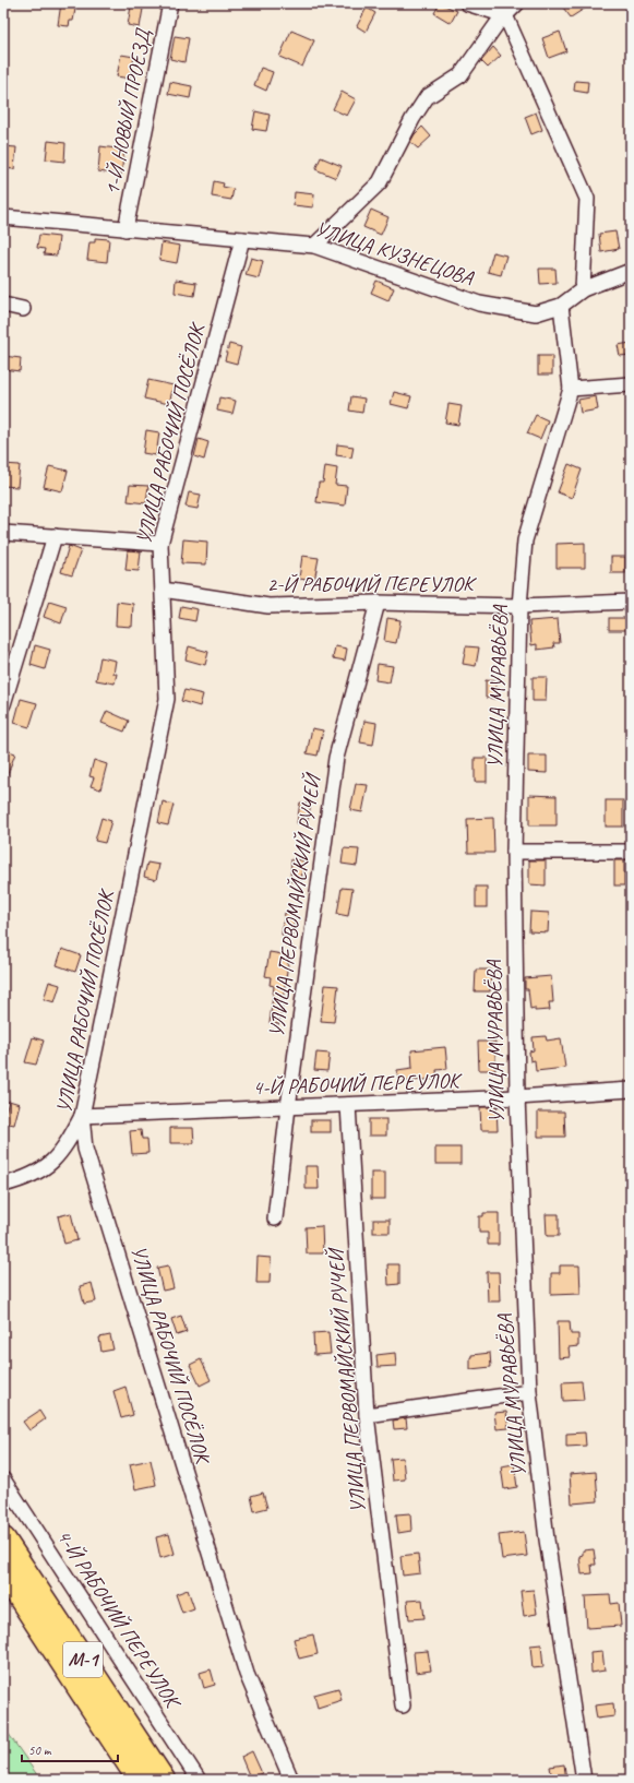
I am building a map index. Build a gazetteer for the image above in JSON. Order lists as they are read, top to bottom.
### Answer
{
  "streets": {
    "highway": ["М-1"],
    "street": [
      "1-Й НОВЫЙ ПРОЕЗД",
      "УЛИЦА КУЗНЕЦОВА",
      "УЛИЦА РАБОЧИЙ ПОСЁЛОК",
      "2-Й РАБОЧИЙ ПЕРЕУЛОК",
      "УЛИЦА МУРАВЬЁВА",
      "УЛИЦА ПЕРВОМАЙСКИЙ РУЧЕЙ",
      "4-Й РАБОЧИЙ ПЕРЕУЛОК"
    ]
  },
  "crossings": [
    ["1-Й НОВЫЙ ПРОЕЗД", "УЛИЦА КУЗНЕЦОВА"],
    ["УЛИЦА КУЗНЕЦОВА", "УЛИЦА РАБОЧИЙ ПОСЁЛОК"],
    ["УЛИЦА КУЗНЕЦОВА", "УЛИЦА МУРАВЬЁВА"],
    ["УЛИЦА РАБОЧИЙ ПОСЁЛОК", "2-Й РАБОЧИЙ ПЕРЕУЛОК"],
    ["УЛИЦА РАБОЧИЙ ПОСЁЛОК", "4-Й РАБОЧИЙ ПЕРЕУЛОК"],
    ["2-Й РАБОЧИЙ ПЕРЕУЛОК", "УЛИЦА МУРАВЬЁВА"],
    ["2-Й РАБОЧИЙ ПЕРЕУЛОК", "УЛИЦА ПЕРВОМАЙСКИЙ РУЧЕЙ"],
    ["УЛИЦА МУРАВЬЁВА", "4-Й РАБОЧИЙ ПЕРЕУЛОК"],
    ["УЛИЦА ПЕРВОМАЙСКИЙ РУЧЕЙ", "4-Й РАБОЧИЙ ПЕРЕУЛОК"]
  ],
  "scale_bar": "50 m"
}
